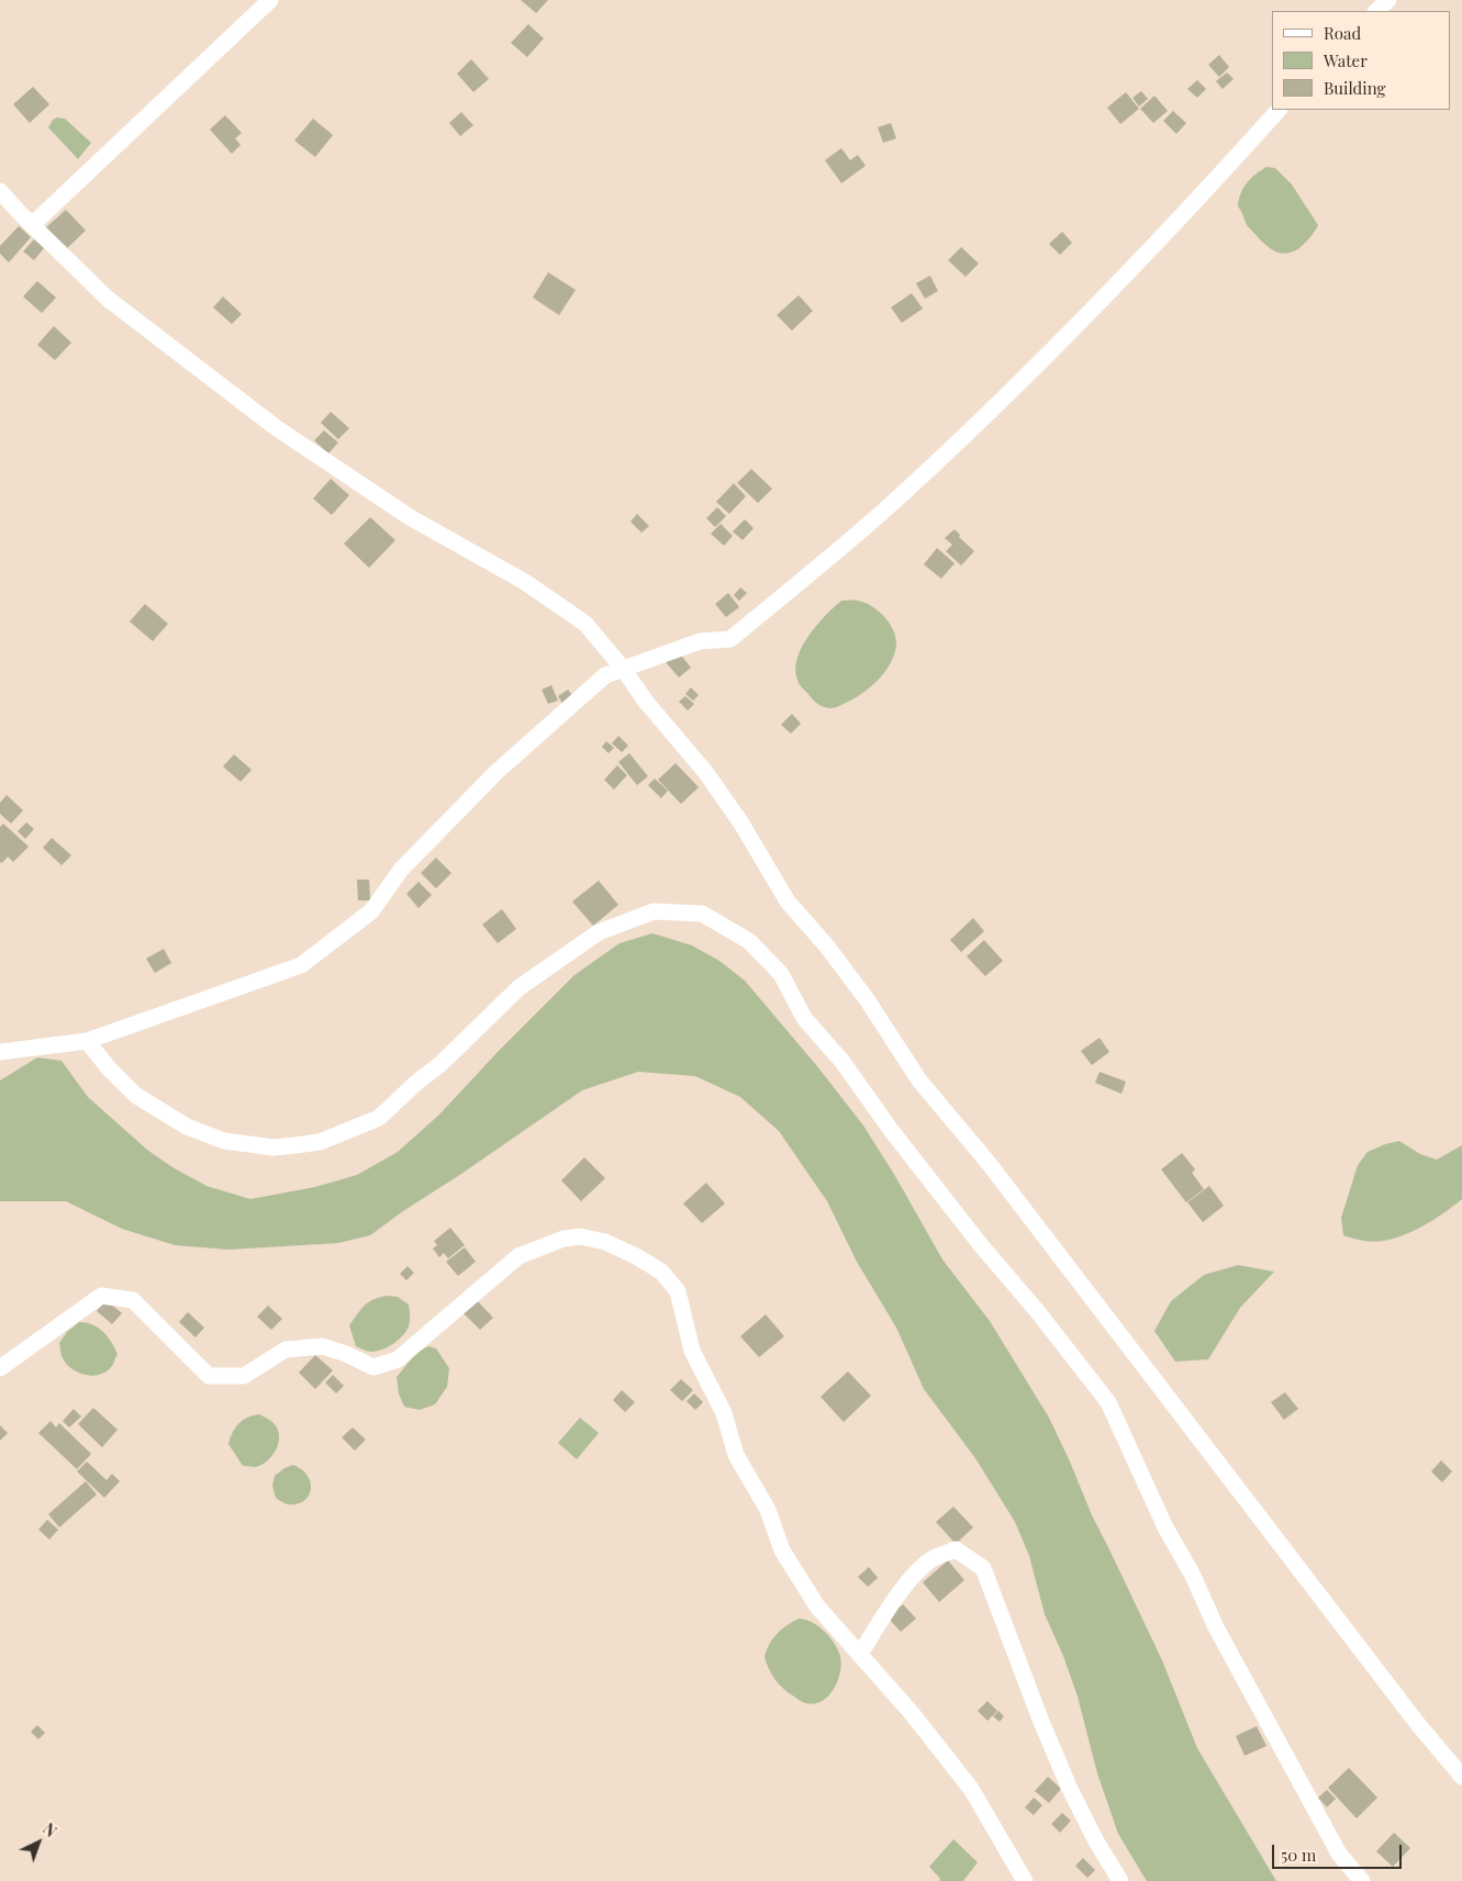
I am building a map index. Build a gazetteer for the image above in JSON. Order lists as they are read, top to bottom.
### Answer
{
  "legend": ["Road", "Water", "Building"],
  "scale_bar": "50 m",
  "north": "top right"
}
